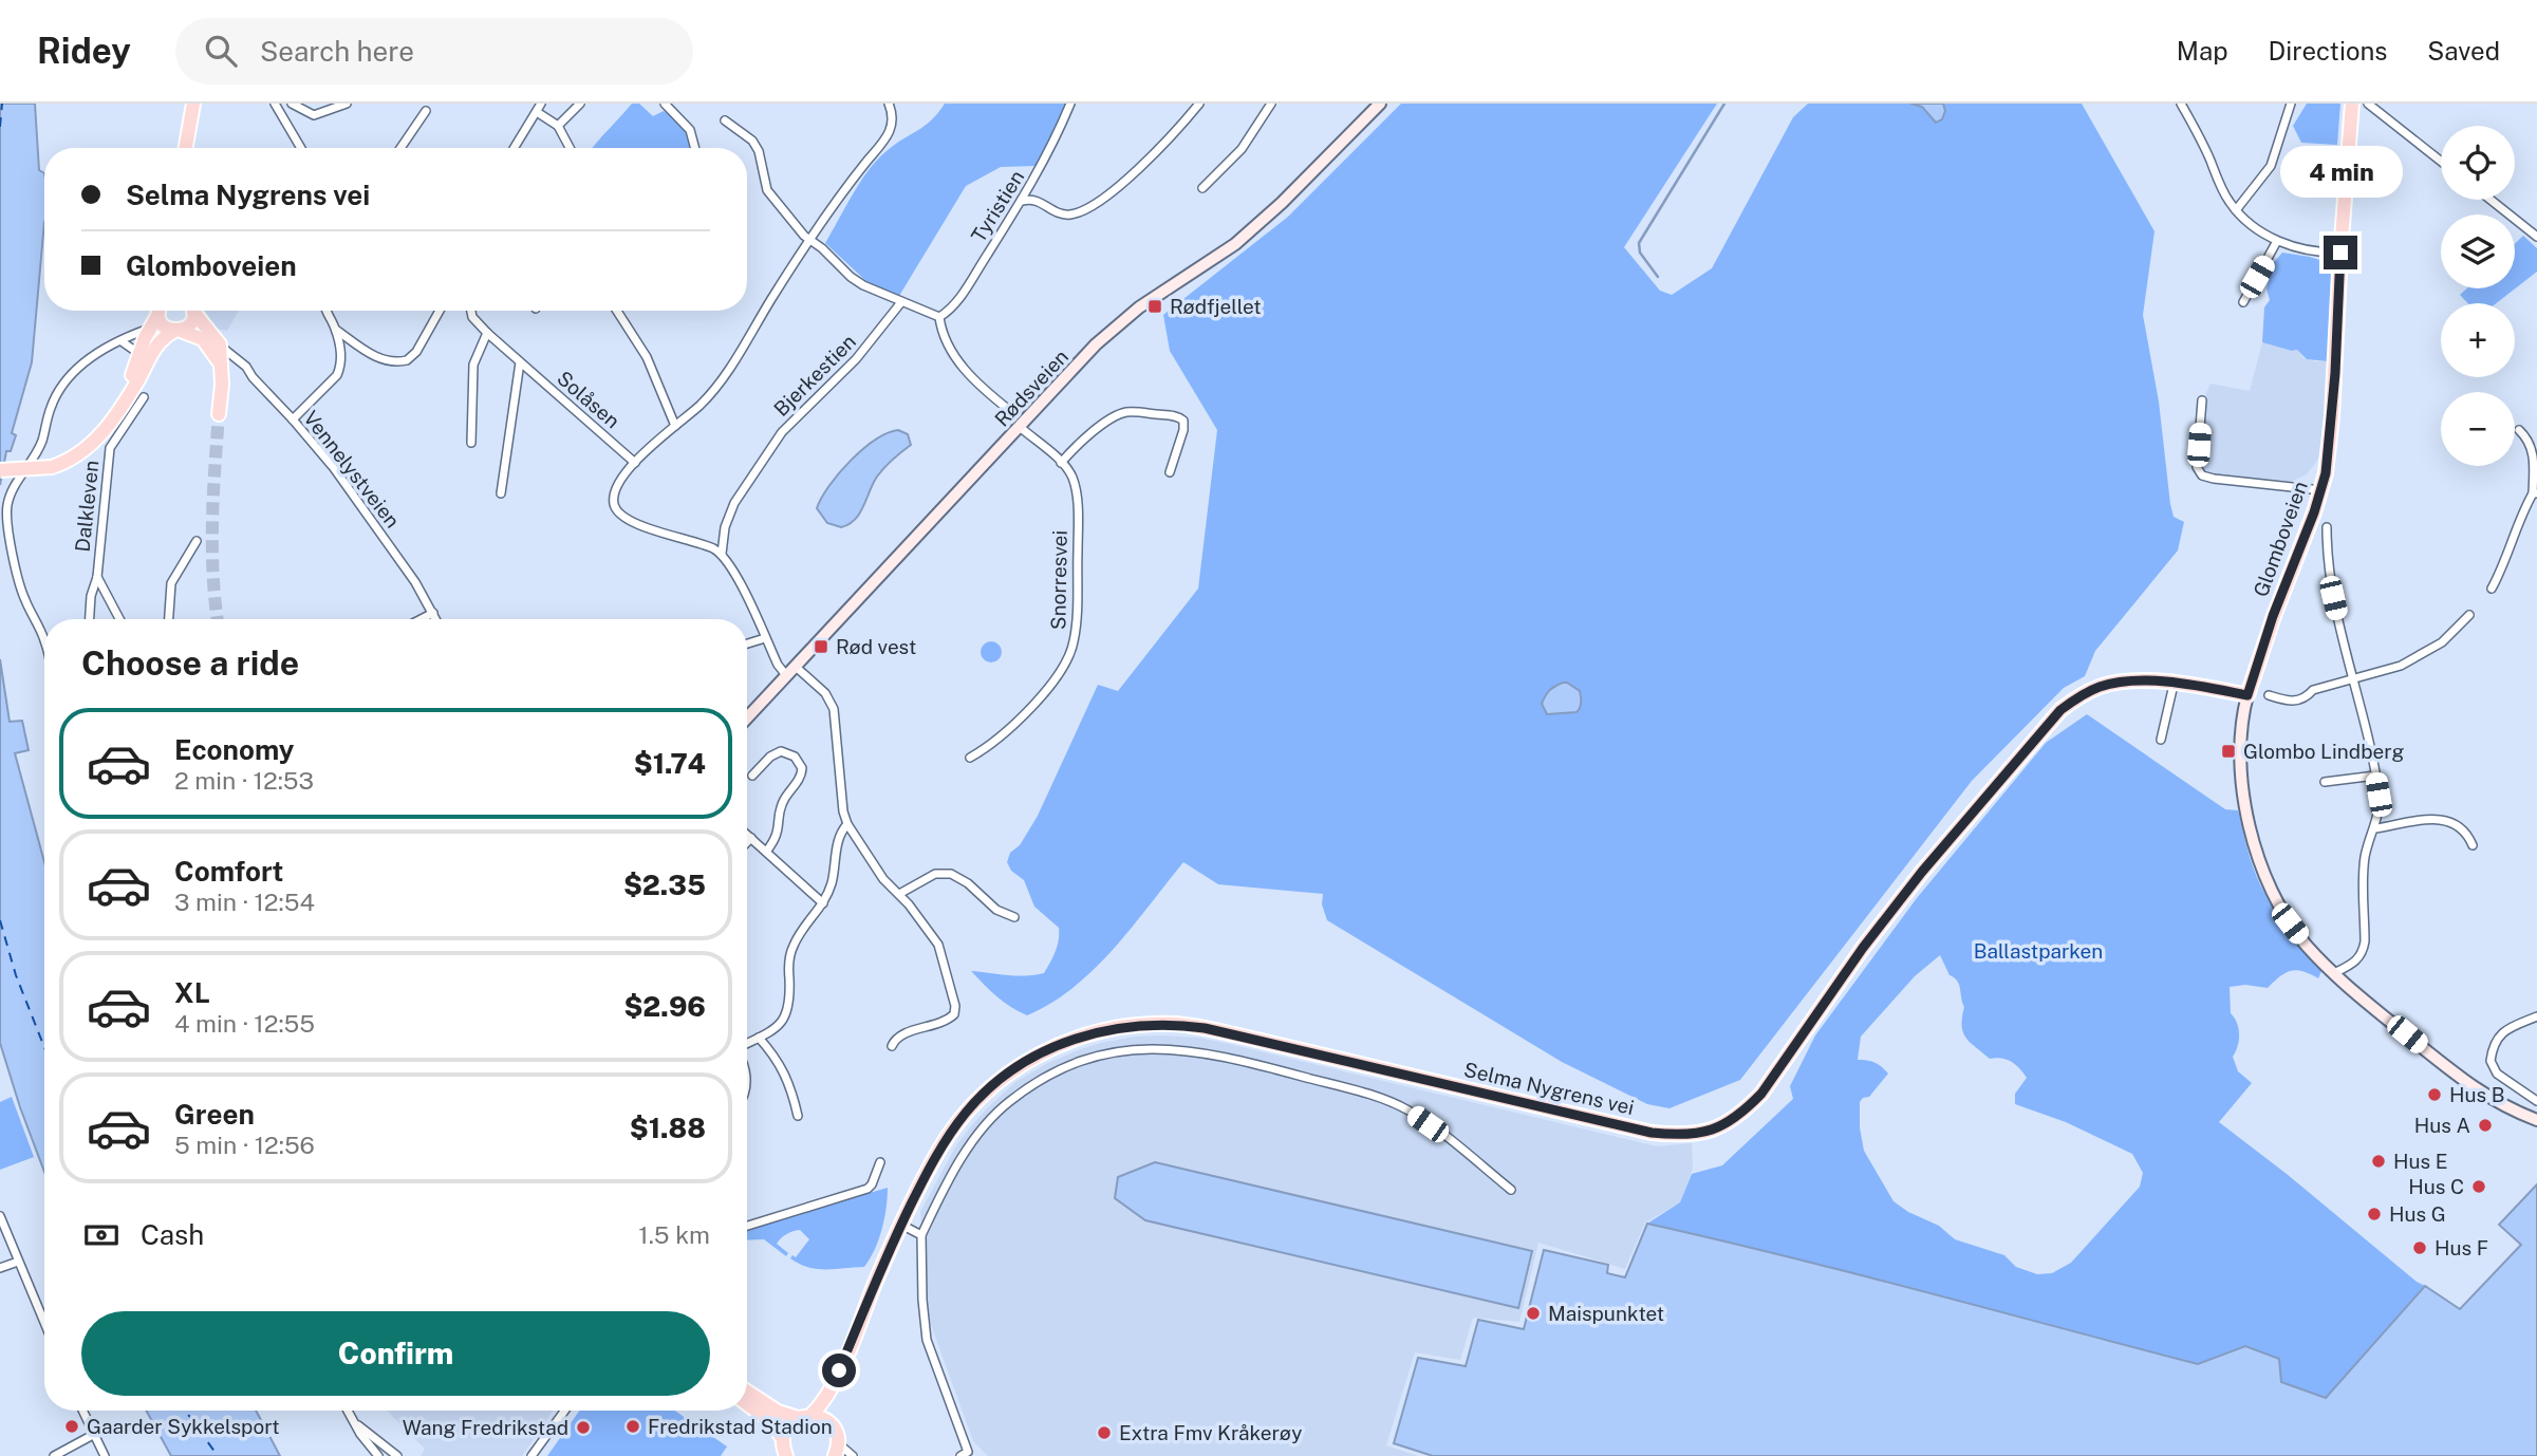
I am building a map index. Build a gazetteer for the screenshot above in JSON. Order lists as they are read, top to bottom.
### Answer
{
  "streets": {
    "main road": ["Glomboveien", "Selma Nygrens vei"],
    "street": [
      "Tyristien",
      "Bjerkestien",
      "Rødsveien",
      "Solåsen",
      "Vennelystveien",
      "Dalkleven",
      "Snorresvei"
    ]
  },
  "crossings": [
    ["Rødsveien", "Snorresvei"],
    ["Glomboveien", "Selma Nygrens vei"]
  ],
  "parks": ["Ballastparken"],
  "places": {
    "transit": ["Rødfjellet", "Rød vest", "Glombo Lindberg"],
    "other": [
      "Hus B",
      "Hus A",
      "Hus E",
      "Hus C",
      "Hus G",
      "Hus F",
      "Maispunktet",
      "Gaarder Sykkelsport",
      "Fredrikstad Stadion",
      "Wang Fredrikstad",
      "Extra Fmv Kråkerøy"
    ]
  },
  "page": {
    "header": "Ridey",
    "search": "Search here",
    "nav": ["Map", "Directions", "Saved"],
    "map_buttons": ["+", "−"],
    "bubble": "4 min",
    "banner": ["Selma Nygrens vei", "Glomboveien"],
    "heading": "Choose a ride",
    "list": [
      {
        "name": "Economy",
        "note": "2 min · 12:53",
        "value": "$1.74"
      },
      {
        "name": "Comfort",
        "note": "3 min · 12:54",
        "value": "$2.35"
      },
      {
        "name": "XL",
        "note": "4 min · 12:55",
        "value": "$2.96"
      },
      {
        "name": "Green",
        "note": "5 min · 12:56",
        "value": "$1.88"
      }
    ],
    "pay": ["Cash", "1.5 km"],
    "buttons": "Confirm"
  }
}
